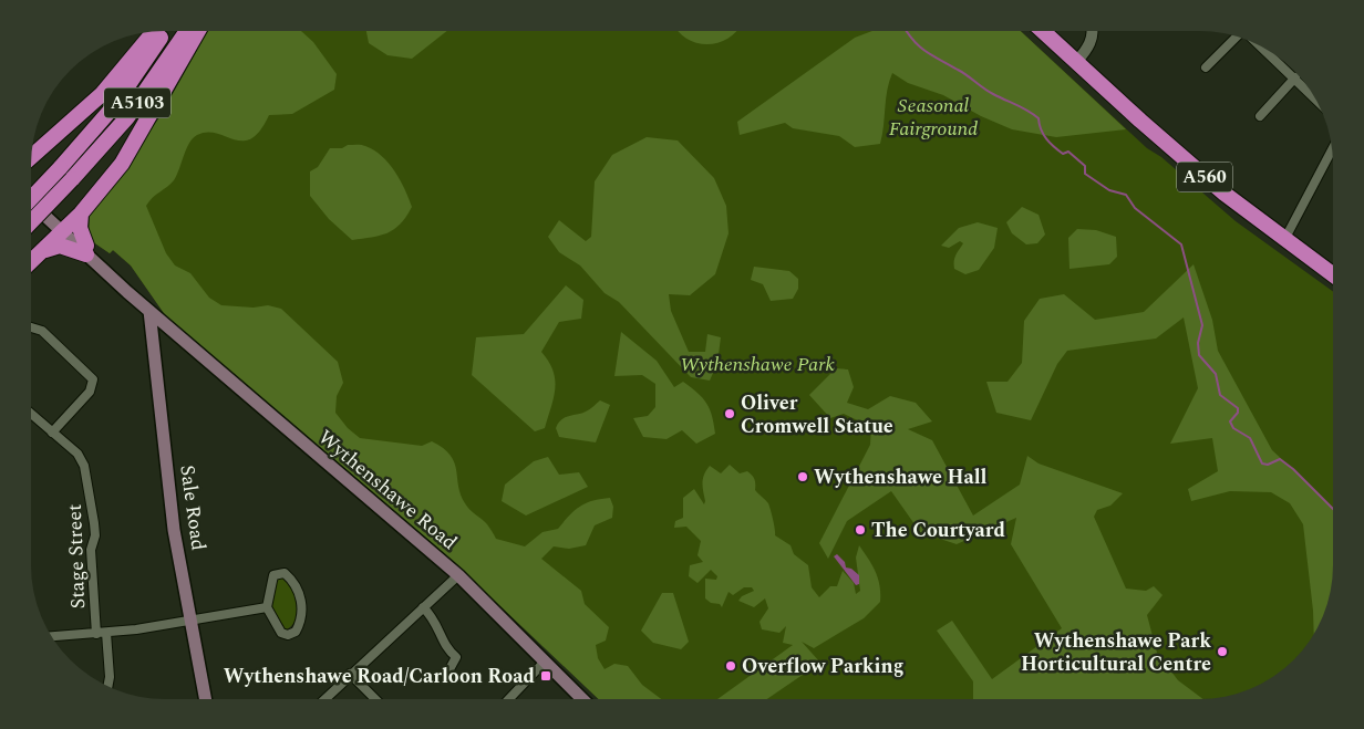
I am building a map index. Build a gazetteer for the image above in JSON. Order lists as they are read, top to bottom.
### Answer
{
  "streets": {
    "highway": ["A5103", "A560"],
    "main road": ["Wythenshawe Road", "Sale Road"],
    "street": ["Stage Street"]
  },
  "crossings": [
    ["Wythenshawe Road", "Sale Road"]
  ],
  "parks": ["Seasonal Fairground", "Wythenshawe Park"],
  "places": {
    "other": [
      "Oliver Cromwell Statue",
      "Wythenshawe Hall",
      "The Courtyard",
      "Wythenshawe Park Horticultural Centre",
      "Overflow Parking"
    ],
    "transit": ["Wythenshawe Road/Carloon Road"]
  }
}
